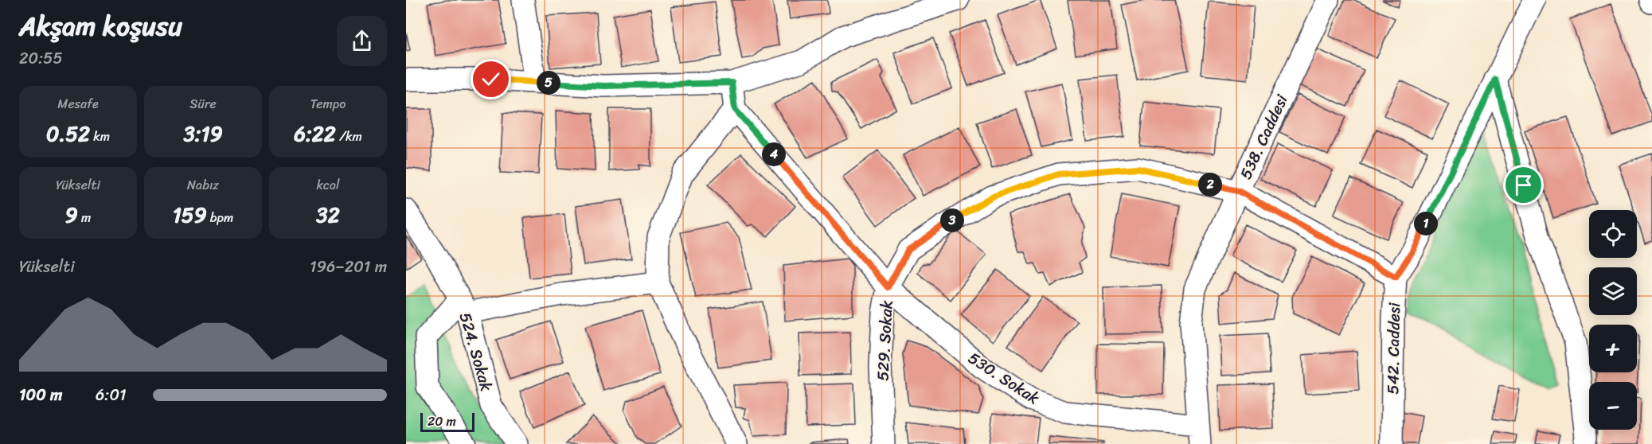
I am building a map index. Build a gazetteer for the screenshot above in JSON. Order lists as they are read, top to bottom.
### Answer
{
  "streets": {
    "street": [
      "538. Caddesi",
      "529. Sokak",
      "542. Caddesi",
      "524. Sokak",
      "530. Sokak"
    ]
  },
  "crossings": [
    ["538. Caddesi", "529. Sokak"],
    ["538. Caddesi", "530. Sokak"],
    ["529. Sokak", "542. Caddesi"],
    ["529. Sokak", "530. Sokak"]
  ],
  "scale_bar": "20 m",
  "page": {
    "heading": ["Akşam koşusu", "20:55"],
    "pins": [
      "5",
      "4",
      "2",
      "3",
      "1"
    ],
    "stats": [
      ["Mesafe", "0.52 km"],
      ["Süre", "3:19"],
      ["Tempo", "6:22 /km"],
      ["Yükselti", "9 m"],
      ["Nabız", "159 bpm"],
      ["kcal", "32"]
    ],
    "map_buttons": ["+", "−"],
    "chart": ["Yükselti", "196–201 m"],
    "list": [
      {
        "name": "100 m",
        "note": "6:01"
      }
    ],
    "scale": "20 m"
  }
}
